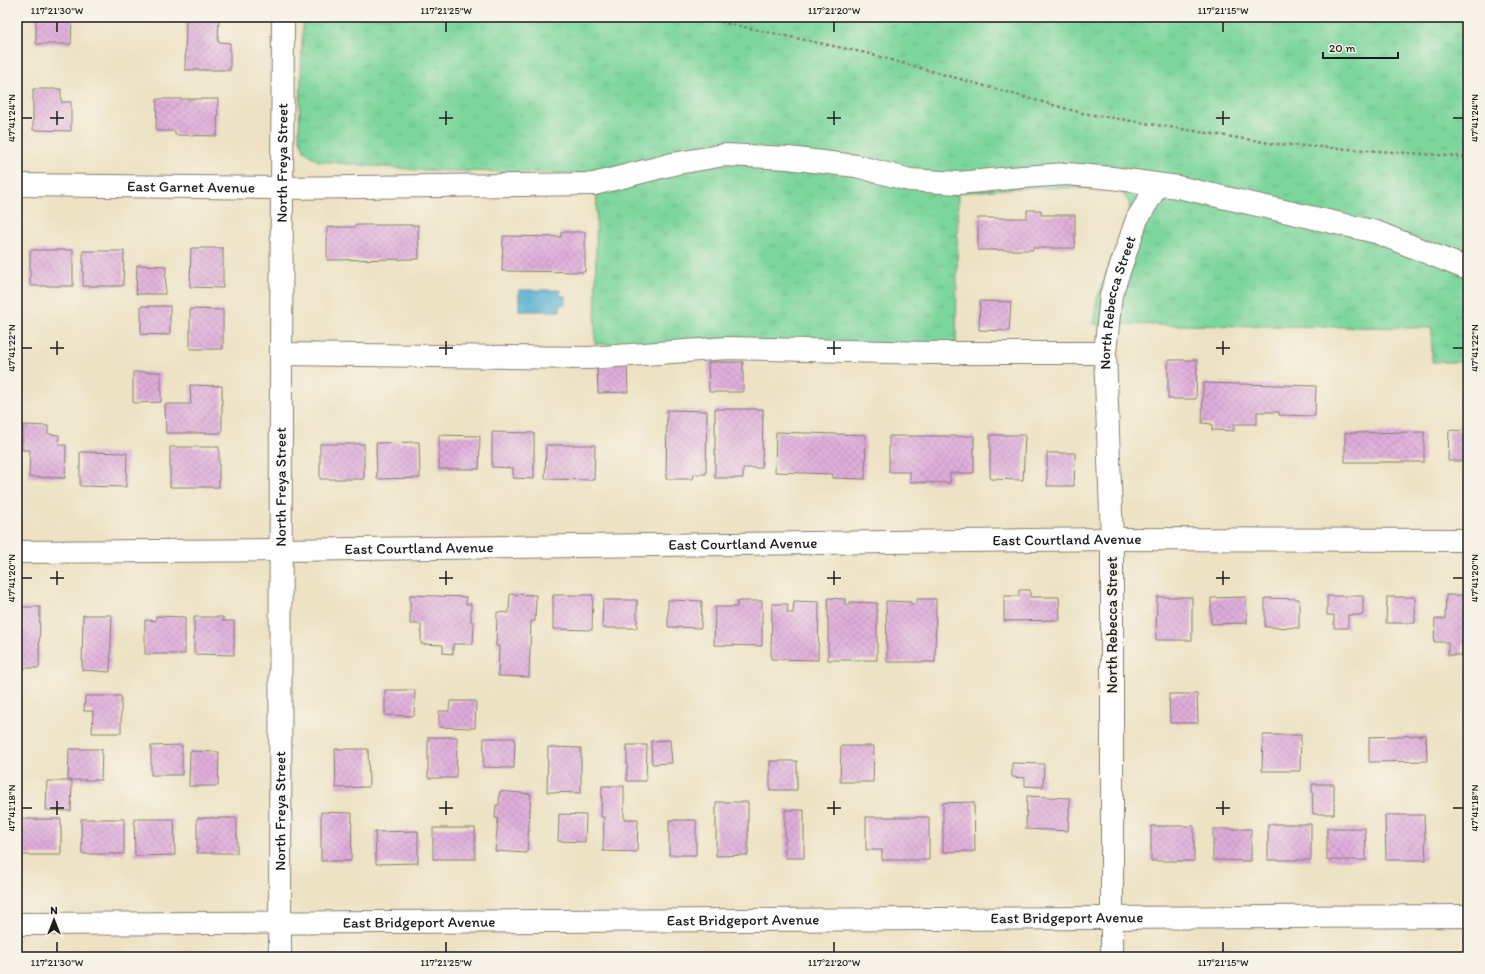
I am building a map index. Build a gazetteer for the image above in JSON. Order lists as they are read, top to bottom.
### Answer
{
  "streets": {
    "street": [
      "North Freya Street",
      "East Garnet Avenue",
      "North Rebecca Street",
      "East Courtland Avenue",
      "East Bridgeport Avenue"
    ]
  },
  "crossings": [
    ["North Freya Street", "East Garnet Avenue"],
    ["North Freya Street", "East Courtland Avenue"],
    ["North Freya Street", "East Bridgeport Avenue"],
    ["East Garnet Avenue", "North Rebecca Street"],
    ["North Rebecca Street", "East Courtland Avenue"],
    ["North Rebecca Street", "East Bridgeport Avenue"]
  ],
  "scale_bar": "20 m",
  "north": "top",
  "coordinates": [
    "117°21'30\"W",
    "117°21'25\"W",
    "117°21'20\"W",
    "117°21'15\"W",
    "47°41'24\"N",
    "47°41'22\"N",
    "47°41'20\"N",
    "47°41'18\"N"
  ]
}
